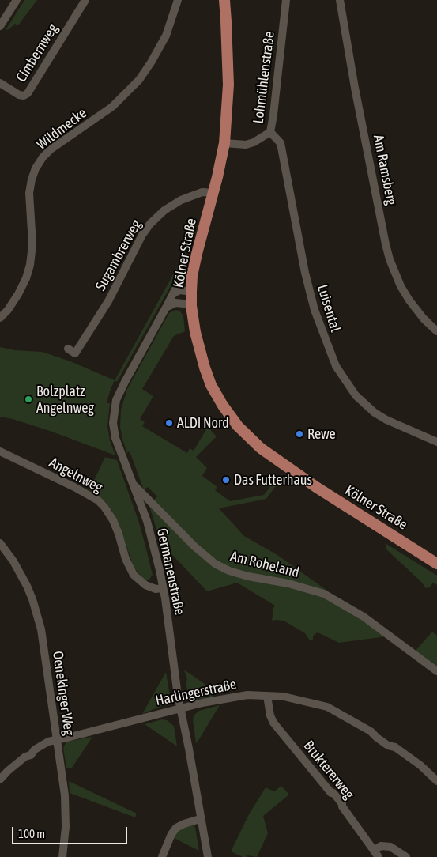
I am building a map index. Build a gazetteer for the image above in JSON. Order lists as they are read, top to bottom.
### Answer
{
  "streets": {
    "main road": ["Kölner Straße"],
    "street": [
      "Cimbernweg",
      "Lohmühlenstraße",
      "Wildmecke",
      "Am Ramsberg",
      "Sugambrerweg",
      "Luisental",
      "Angelnweg",
      "Am Roheland",
      "Germanenstraße",
      "Harlingerstraße",
      "Oenekinger Weg",
      "Bruktererweg"
    ]
  },
  "crossings": [
    ["Lohmühlenstraße", "Kölner Straße"],
    ["Lohmühlenstraße", "Luisental"],
    ["Kölner Straße", "Sugambrerweg"],
    ["Kölner Straße", "Germanenstraße"],
    ["Angelnweg", "Germanenstraße"],
    ["Am Roheland", "Germanenstraße"],
    ["Germanenstraße", "Harlingerstraße"],
    ["Harlingerstraße", "Oenekinger Weg"],
    ["Harlingerstraße", "Bruktererweg"]
  ],
  "places": [
    "Bolzplatz Angelnweg",
    "ALDI Nord",
    "Rewe",
    "Das Futterhaus"
  ],
  "scale_bar": "100 m"
}
